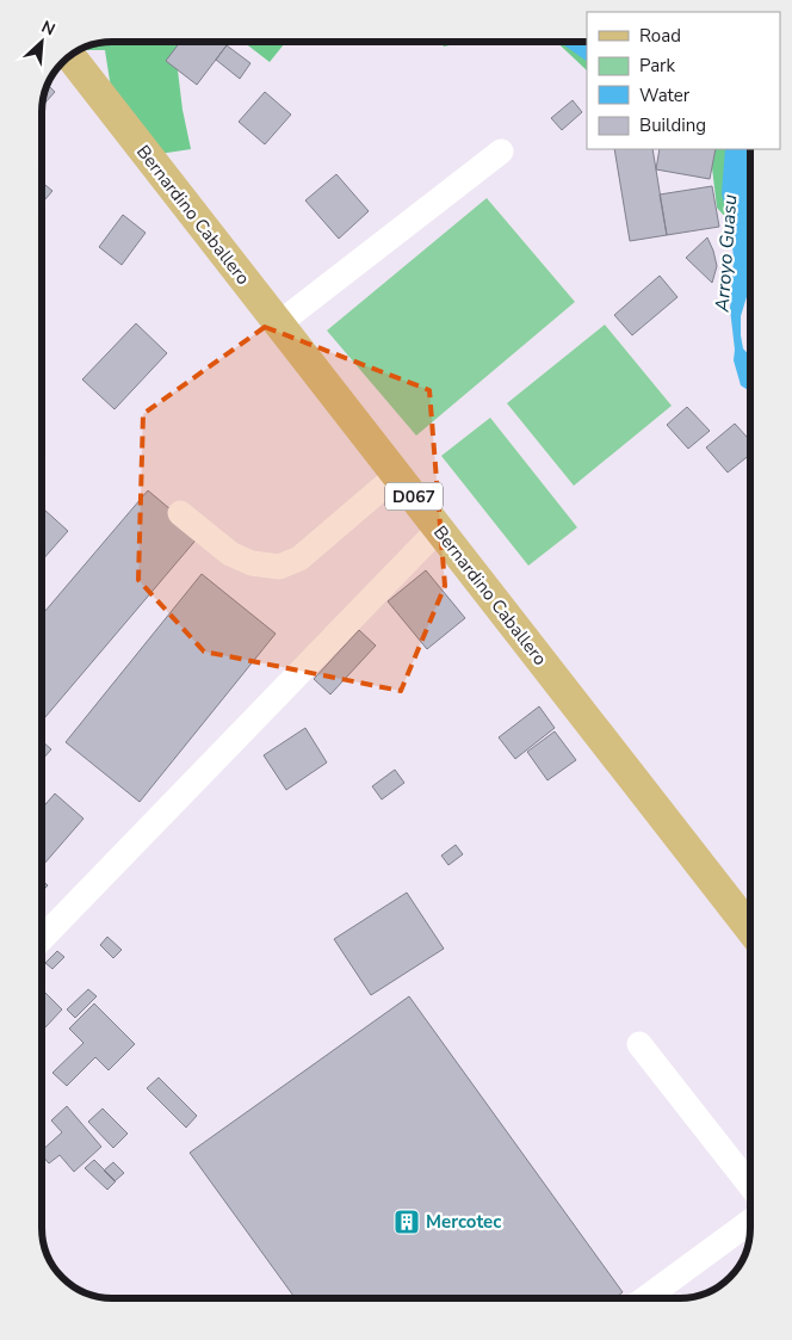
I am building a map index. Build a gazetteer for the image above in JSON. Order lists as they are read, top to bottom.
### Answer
{
  "streets": {
    "main road": ["Bernardino Caballero", "D067"]
  },
  "water": ["Arroyo Guasu"],
  "places": {
    "building": ["Mercotec"]
  },
  "legend": [
    "Road",
    "Park",
    "Water",
    "Building"
  ],
  "north": "top right"
}
